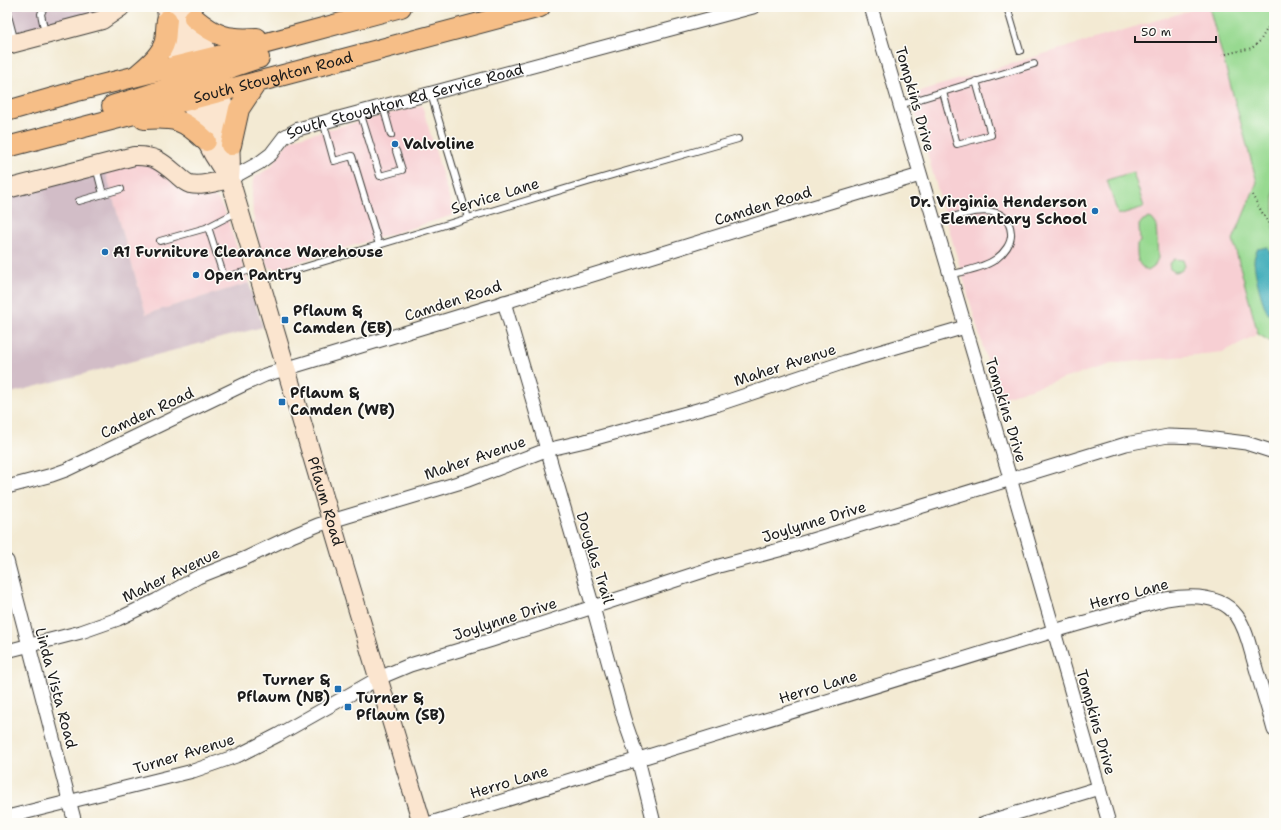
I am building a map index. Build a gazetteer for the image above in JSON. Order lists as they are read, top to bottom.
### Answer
{
  "streets": {
    "main road": ["South Stoughton Road"],
    "street": [
      "Tompkins Drive",
      "South Stoughton Rd Service Road",
      "Camden Road",
      "Maher Avenue",
      "Pflaum Road",
      "Joylynne Drive",
      "Douglas Trail",
      "Herro Lane",
      "Linda Vista Road",
      "Turner Avenue"
    ],
    "lane": ["Service Lane"]
  },
  "crossings": [
    ["South Stoughton Road", "Pflaum Road"],
    ["Tompkins Drive", "Camden Road"],
    ["Tompkins Drive", "Maher Avenue"],
    ["Tompkins Drive", "Joylynne Drive"],
    ["Tompkins Drive", "Herro Lane"],
    ["South Stoughton Rd Service Road", "Pflaum Road"],
    ["Service Lane", "Pflaum Road"],
    ["Camden Road", "Pflaum Road"],
    ["Camden Road", "Douglas Trail"],
    ["Maher Avenue", "Pflaum Road"],
    ["Maher Avenue", "Douglas Trail"],
    ["Maher Avenue", "Linda Vista Road"],
    ["Pflaum Road", "Joylynne Drive"],
    ["Pflaum Road", "Turner Avenue"],
    ["Joylynne Drive", "Douglas Trail"],
    ["Joylynne Drive", "Turner Avenue"],
    ["Douglas Trail", "Herro Lane"],
    ["Linda Vista Road", "Turner Avenue"]
  ],
  "places": {
    "other": [
      "Valvoline",
      "Dr. Virginia Henderson Elementary School",
      "A1 Furniture Clearance Warehouse",
      "Open Pantry"
    ],
    "transit": [
      "Pflaum & Camden (EB)",
      "Pflaum & Camden (WB)",
      "Turner & Pflaum (NB)",
      "Turner & Pflaum (SB)"
    ]
  },
  "scale_bar": "50 m"
}
